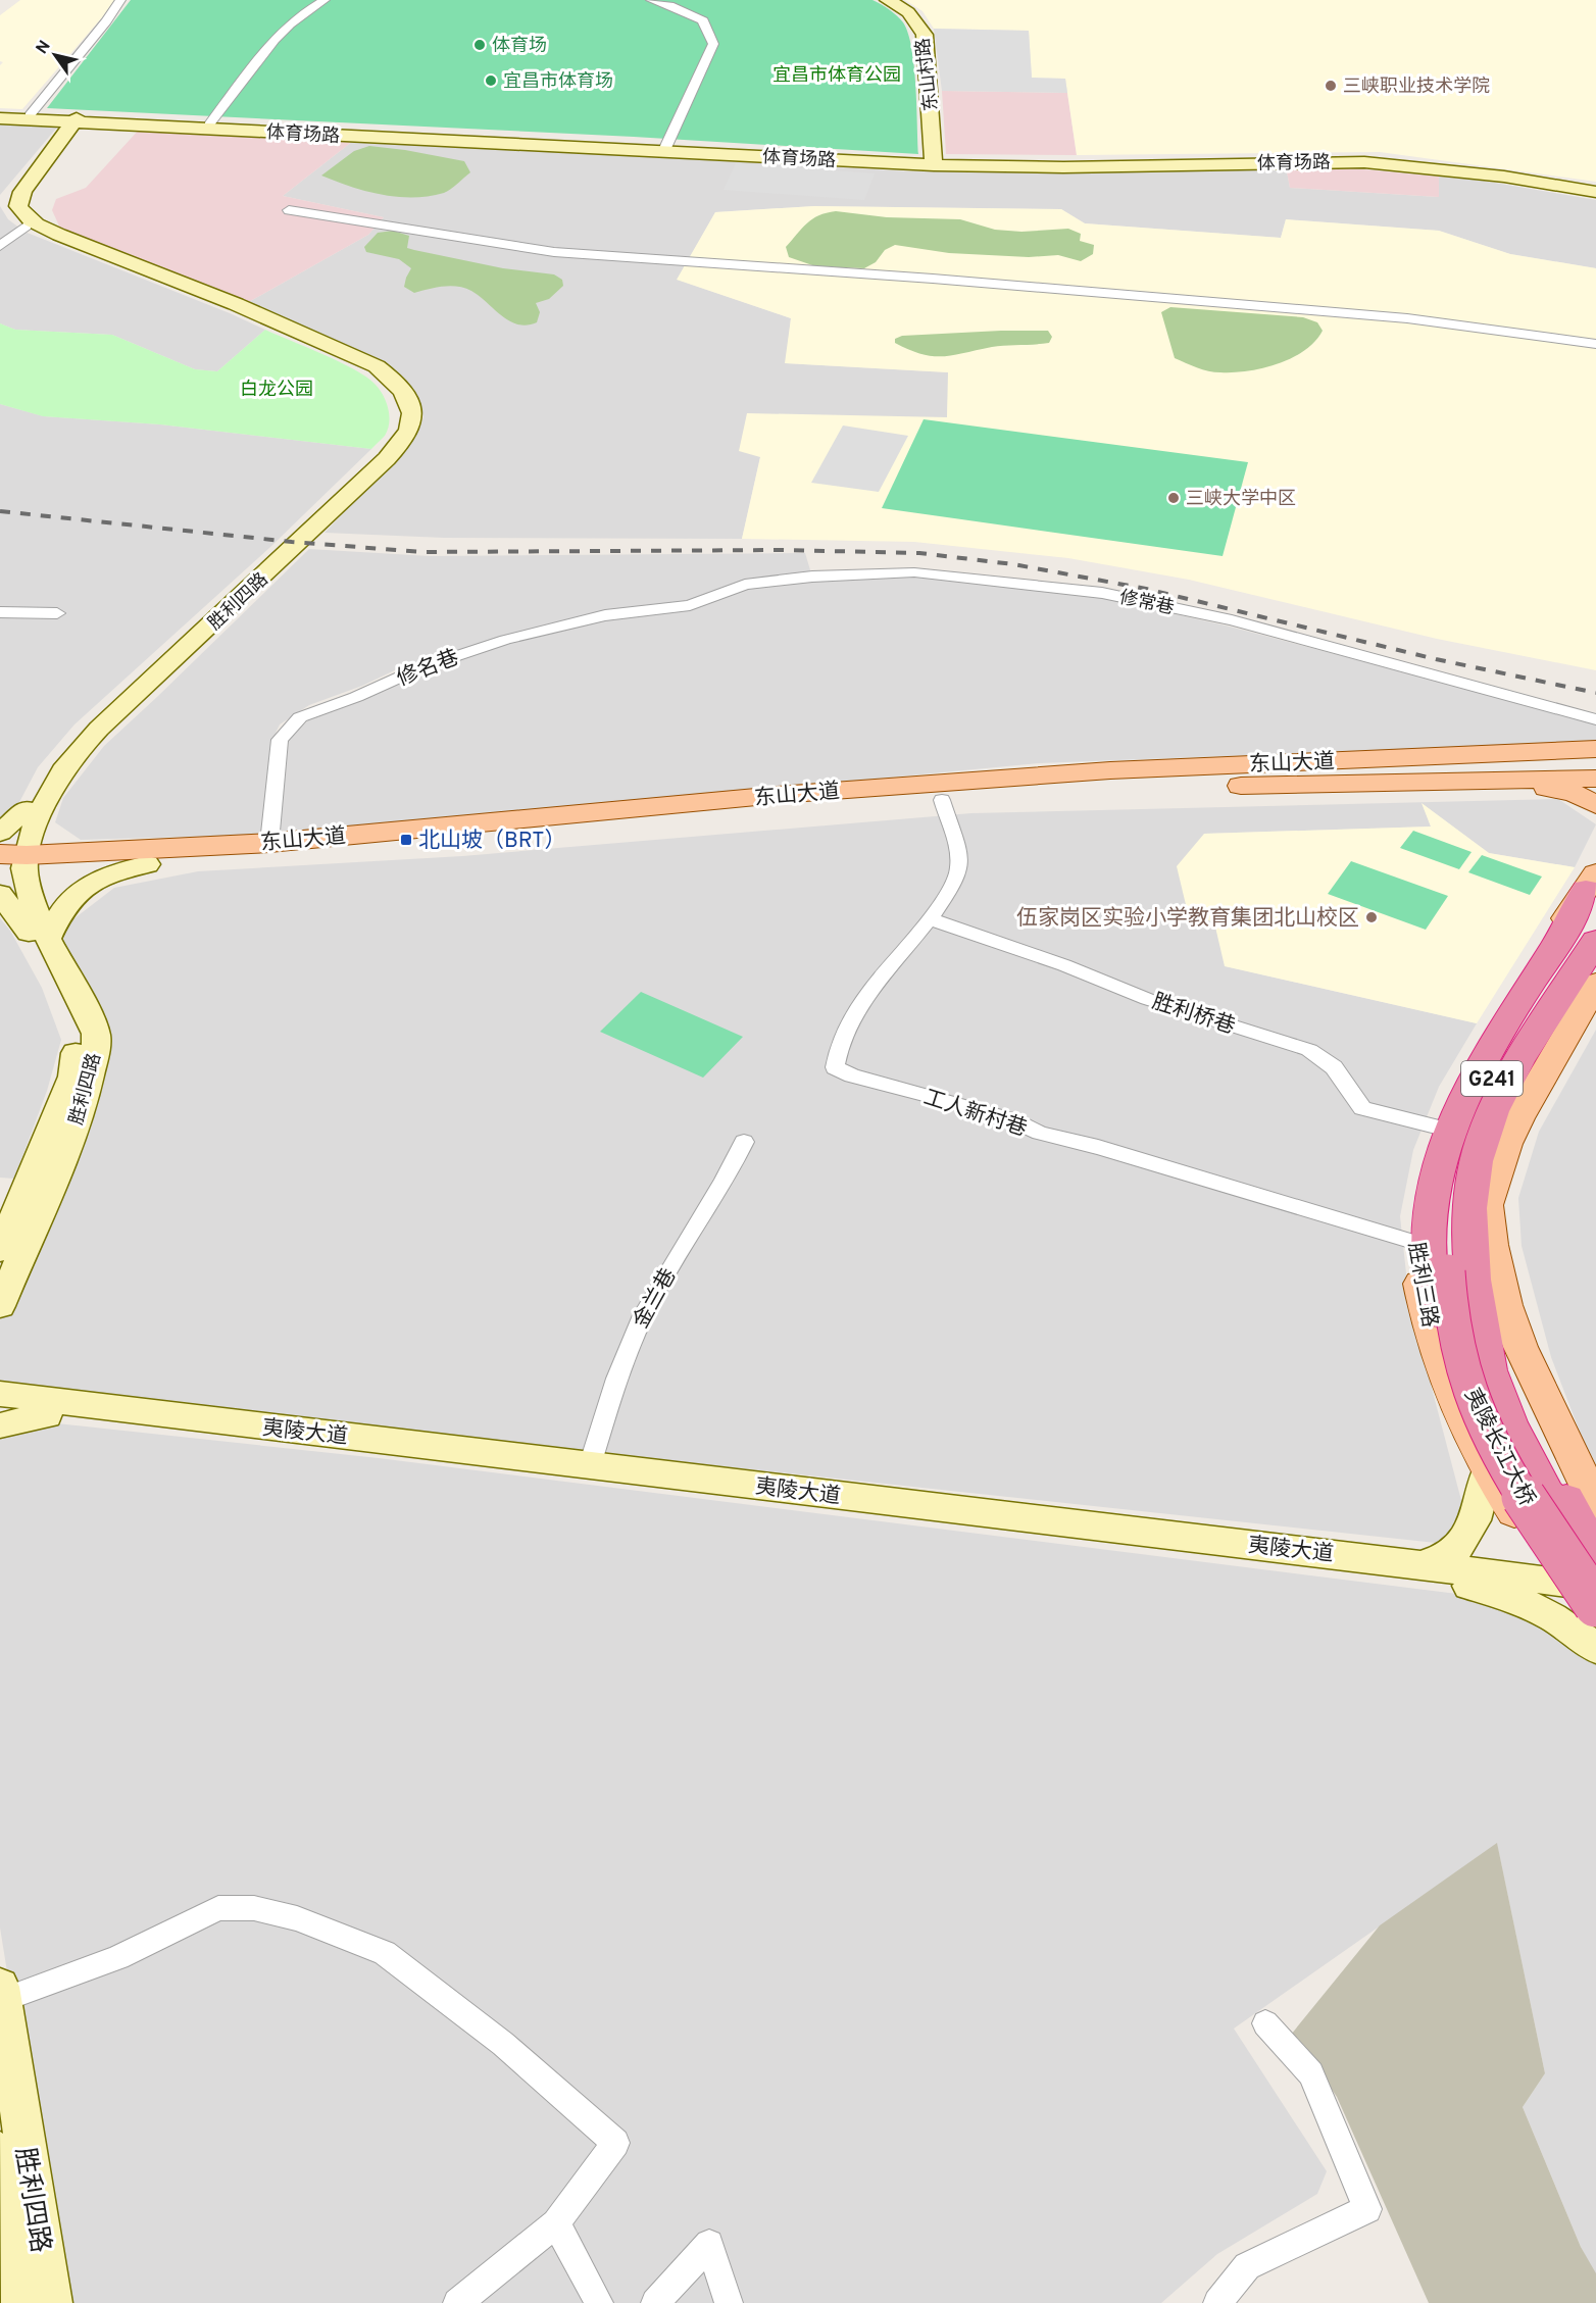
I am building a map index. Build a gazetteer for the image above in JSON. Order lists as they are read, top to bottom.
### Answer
{
  "streets": {
    "highway": ["G241", "夷陵长江大桥"],
    "main road": [
      "东山村路",
      "体育场路",
      "胜利四路",
      "东山大道",
      "胜利三路",
      "夷陵大道"
    ],
    "street": [
      "修常巷",
      "修名巷",
      "胜利桥巷",
      "工人新村巷",
      "金兰巷"
    ]
  },
  "crossings": [
    ["东山村路", "体育场路"],
    ["体育场路", "胜利四路"],
    ["修常巷", "修名巷"],
    ["修名巷", "东山大道"],
    ["东山大道", "工人新村巷"],
    ["胜利桥巷", "工人新村巷"],
    ["胜利桥巷", "胜利三路"],
    ["G241", "胜利三路"],
    ["G241", "夷陵长江大桥"],
    ["工人新村巷", "胜利三路"],
    ["胜利三路", "夷陵大道"],
    ["胜利三路", "夷陵长江大桥"],
    ["金兰巷", "夷陵大道"],
    ["夷陵大道", "夷陵长江大桥"]
  ],
  "parks": ["宜昌市体育公园", "白龙公园"],
  "places": {
    "other": [
      "体育场",
      "宜昌市体育场",
      "三峡职业技术学院",
      "三峡大学中区",
      "伍家岗区实验小学教育集团北山校区"
    ],
    "transit": ["北山坡（BRT）"]
  },
  "north": "top left"
}
